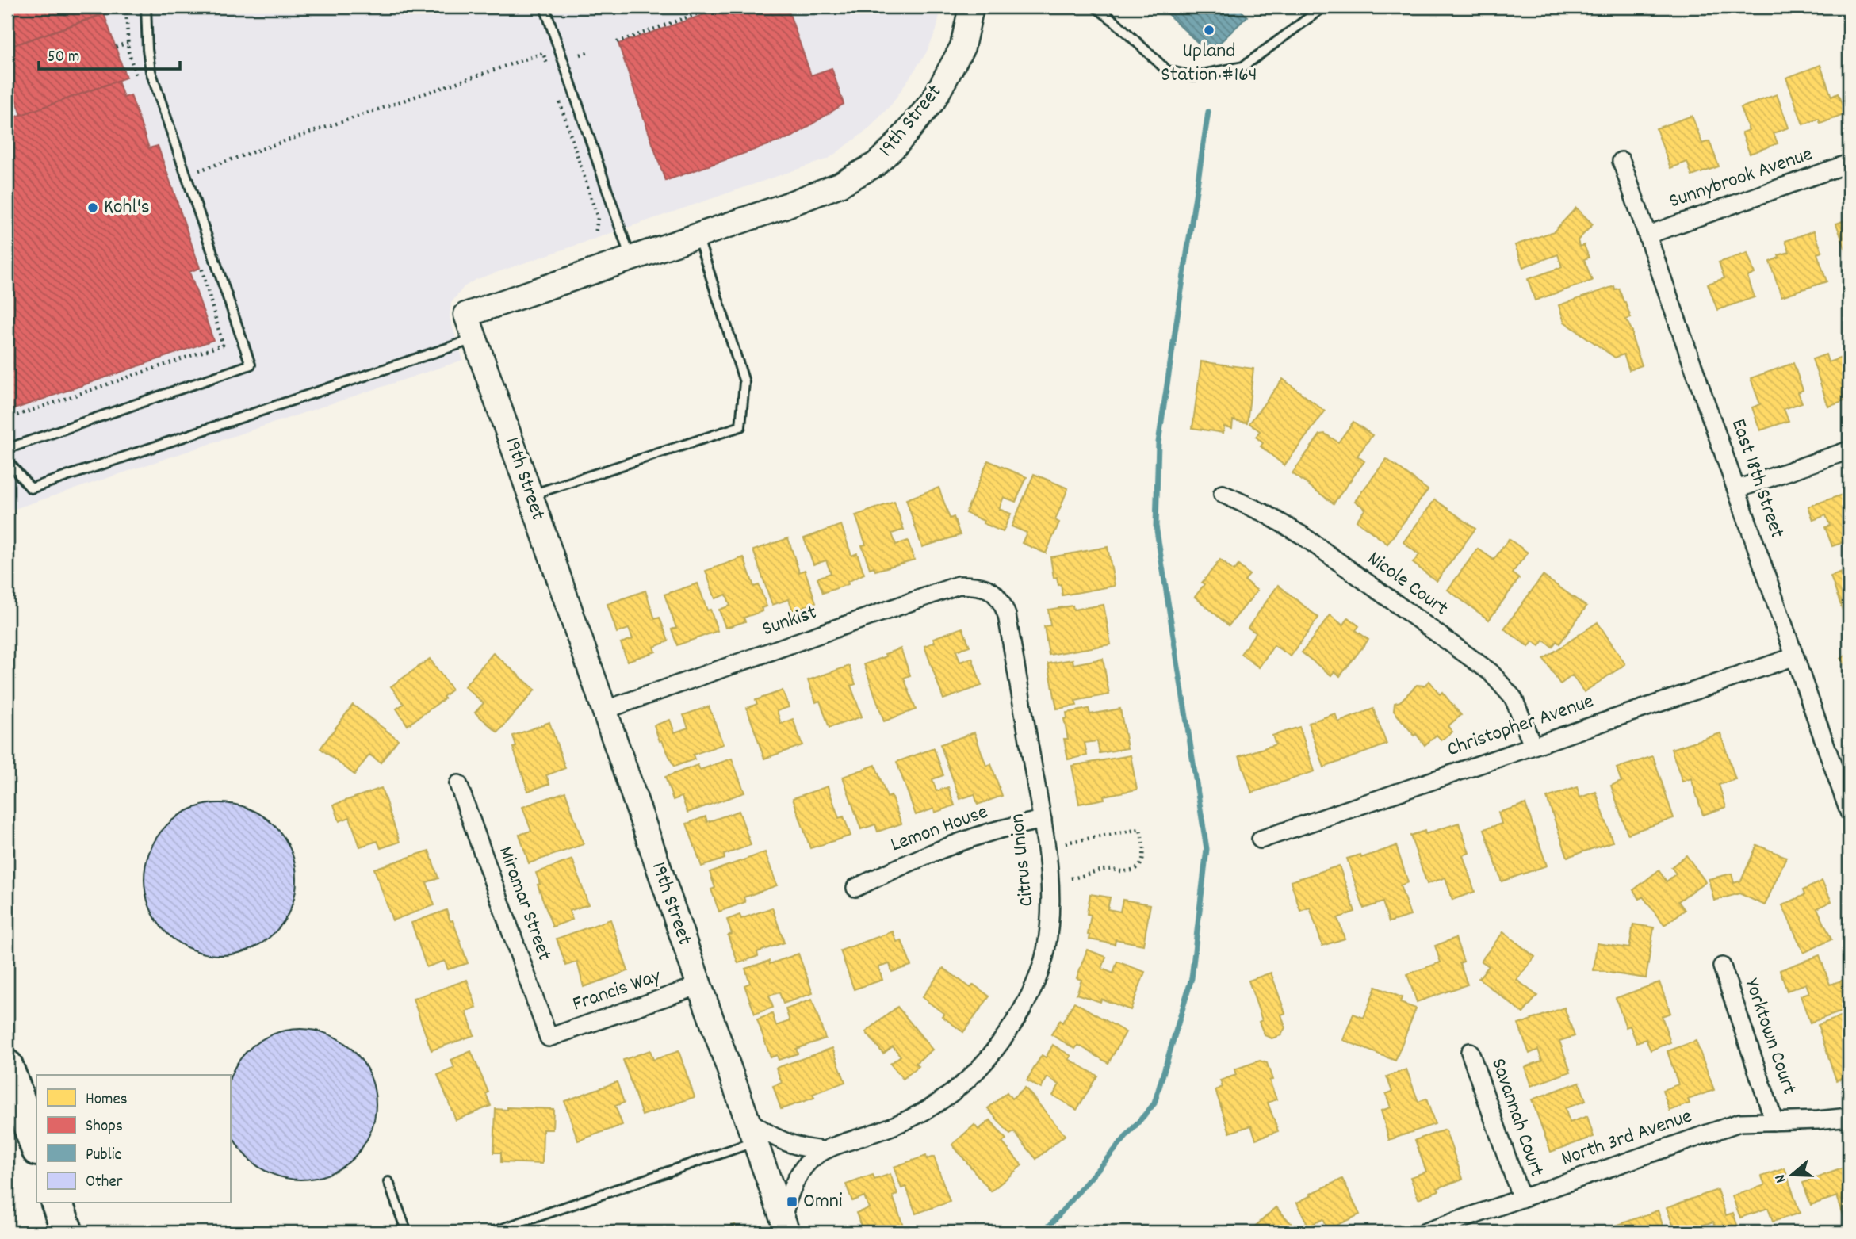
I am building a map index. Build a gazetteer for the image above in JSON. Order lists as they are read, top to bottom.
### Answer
{
  "streets": {
    "main road": ["19th Street"],
    "street": [
      "Sunnybrook Avenue",
      "East 18th Street",
      "Nicole Court",
      "Sunkist",
      "Christopher Avenue",
      "Lemon House",
      "Citrus Union",
      "Miramar Street",
      "Francis Way",
      "Yorktown Court",
      "Savannah Court",
      "North 3rd Avenue"
    ]
  },
  "crossings": [
    ["19th Street", "Sunkist"],
    ["19th Street", "Citrus Union"],
    ["19th Street", "Francis Way"],
    ["Sunnybrook Avenue", "East 18th Street"],
    ["East 18th Street", "Christopher Avenue"],
    ["Nicole Court", "Christopher Avenue"],
    ["Sunkist", "Citrus Union"],
    ["Lemon House", "Citrus Union"],
    ["Miramar Street", "Francis Way"],
    ["Yorktown Court", "North 3rd Avenue"],
    ["Savannah Court", "North 3rd Avenue"]
  ],
  "places": {
    "other": ["Upland Station #164", "Kohl's"],
    "transit": ["Omni"]
  },
  "legend": [
    "Homes",
    "Shops",
    "Public",
    "Other"
  ],
  "scale_bar": "50 m",
  "north": "left"
}
